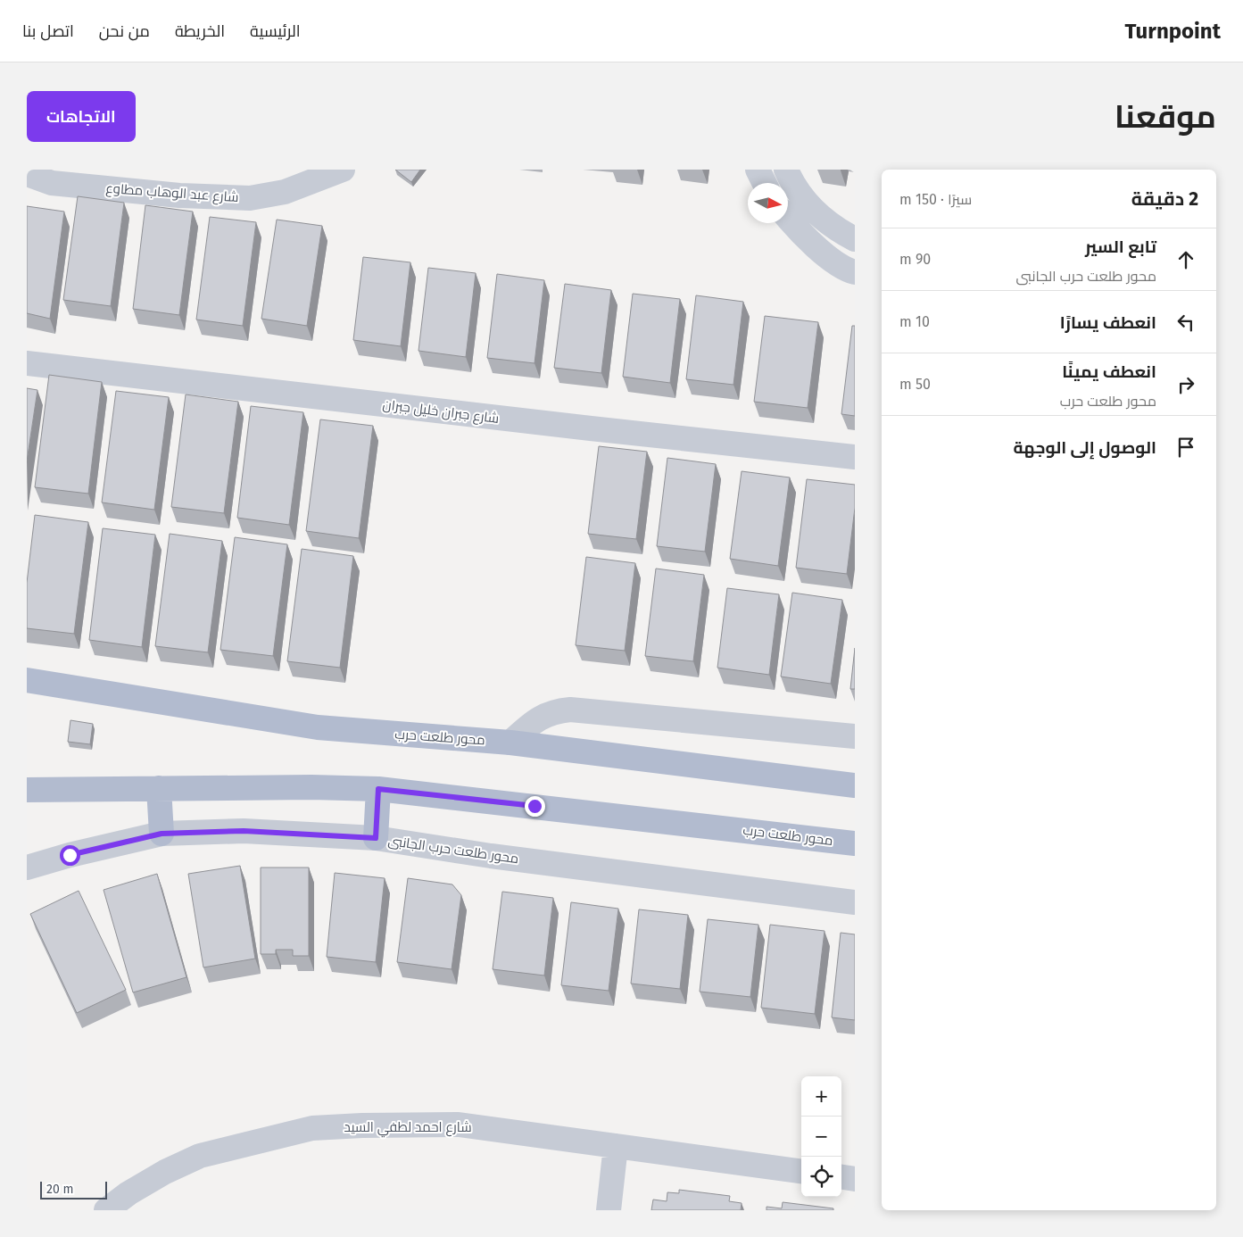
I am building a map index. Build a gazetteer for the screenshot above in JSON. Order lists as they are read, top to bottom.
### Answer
{
  "streets": {
    "main road": ["محور طلعت حرب"],
    "street": [
      "شارع عبد الوهاب مطاوع",
      "شارع جبران خليل جبران",
      "محور طلعت حرب الجانبى",
      "شارع احمد لطفي السيد"
    ]
  },
  "scale_bar": "20 m",
  "north": "right",
  "page": {
    "header": "Turnpoint",
    "nav": [
      "الرئيسية",
      "الخريطة",
      "من نحن",
      "اتصل بنا"
    ],
    "title": "موقعنا",
    "buttons": "الاتجاهات",
    "heading": ["2 دقيقة", "سيرًا · 150 m"],
    "list": [
      ["تابع السير", "محور طلعت حرب الجانبى", "90 m"],
      ["انعطف يسارًا", "10 m"],
      ["انعطف يمينًا", "محور طلعت حرب", "50 m"],
      "الوصول إلى الوجهة"
    ],
    "map_buttons": ["+", "−"],
    "scale": "20 m"
  }
}
